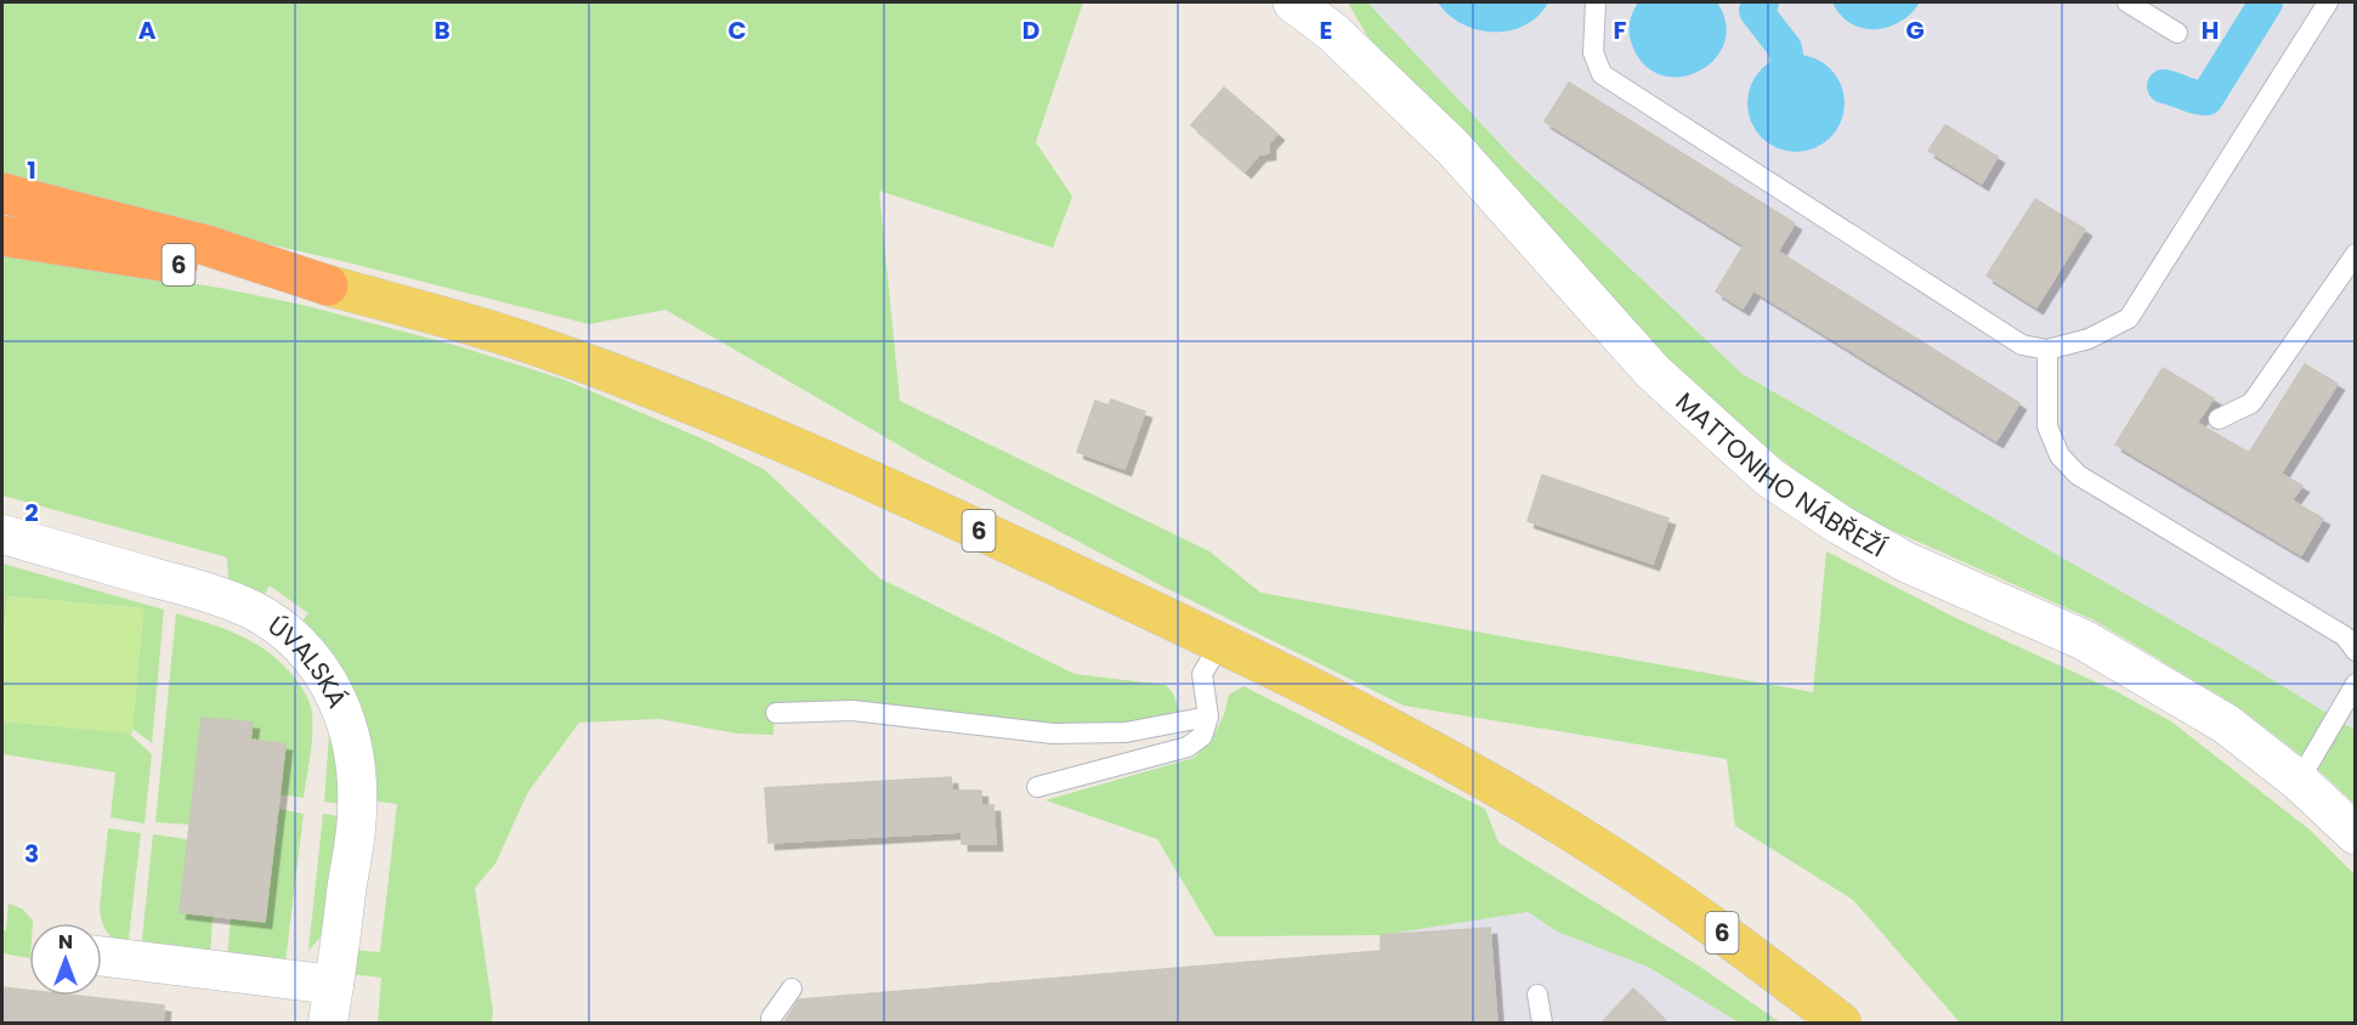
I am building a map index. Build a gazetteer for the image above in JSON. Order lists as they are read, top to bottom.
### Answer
{
  "streets": {
    "highway": ["6"],
    "main road": ["MATTONIHO NÁBŘEŽÍ"],
    "street": ["ÚVALSKÁ"]
  },
  "north": "top",
  "grid": {
    "columns": [
      "A",
      "B",
      "C",
      "D",
      "E",
      "F",
      "G",
      "H"
    ],
    "rows": ["1", "2", "3"]
  }
}
